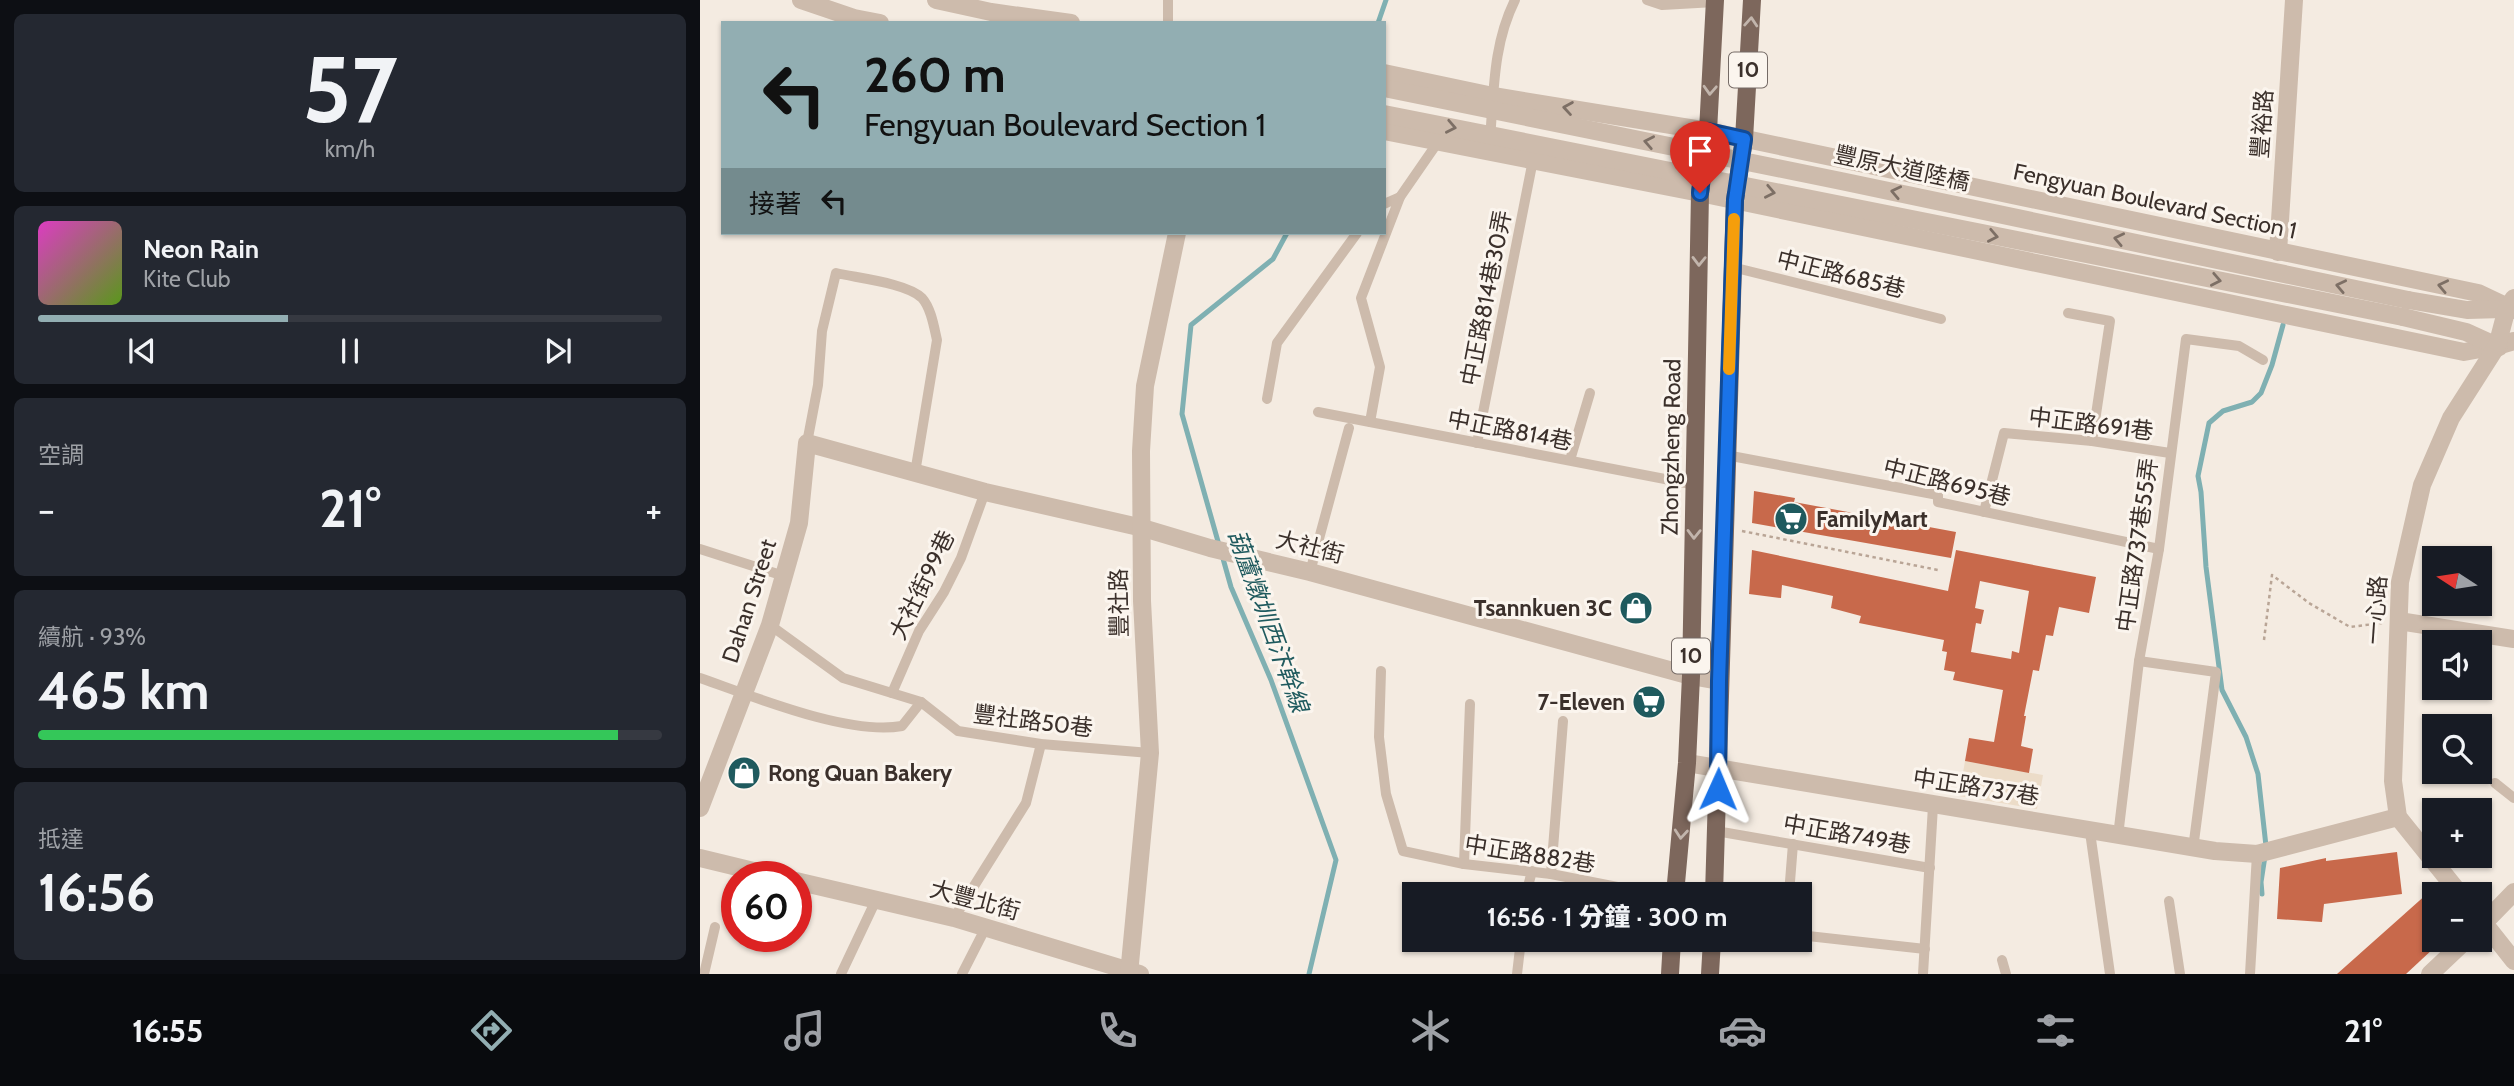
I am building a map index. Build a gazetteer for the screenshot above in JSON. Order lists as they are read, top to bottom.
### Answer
{
  "streets": {
    "main road": ["10", "Zhongzheng Road"],
    "street": [
      "豐裕路",
      "豐原大道陸橋",
      "Fengyuan Boulevard Section 1",
      "大社街",
      "Dahan Street",
      "豐社路",
      "一心路",
      "中正路737巷",
      "大豐北街"
    ],
    "lane": [
      "中正路685巷",
      "中正路814巷30弄",
      "中正路691巷",
      "中正路814巷",
      "中正路695巷",
      "中正路737巷55弄",
      "大社街99巷",
      "豐社路50巷",
      "中正路749巷",
      "中正路882巷"
    ]
  },
  "crossings": [
    ["10", "Fengyuan Boulevard Section 1"],
    ["10", "中正路685巷"],
    ["10", "中正路695巷"],
    ["10", "大社街"],
    ["10", "中正路737巷"],
    ["10", "中正路749巷"],
    ["豐裕路", "Fengyuan Boulevard Section 1"],
    ["Fengyuan Boulevard Section 1", "Zhongzheng Road"],
    ["Fengyuan Boulevard Section 1", "一心路"],
    ["中正路814巷30弄", "中正路814巷"],
    ["中正路691巷", "中正路695巷"],
    ["中正路691巷", "中正路737巷55弄"],
    ["中正路814巷", "Zhongzheng Road"],
    ["Zhongzheng Road", "大社街"],
    ["Zhongzheng Road", "中正路737巷"],
    ["中正路695巷", "中正路737巷55弄"],
    ["中正路737巷55弄", "中正路737巷"],
    ["大社街", "大社街99巷"],
    ["大社街", "Dahan Street"],
    ["大社街", "豐社路"],
    ["豐社路", "豐社路50巷"],
    ["豐社路", "大豐北街"],
    ["一心路", "中正路737巷"]
  ],
  "water": ["葫蘆燉圳西汴幹線"],
  "places": {
    "supermarket": ["FamilyMart", "7-Eleven"],
    "shop": ["Tsannkuen 3C", "Rong Quan Bakery"]
  },
  "north": "left",
  "page": {
    "tile": [
      ["57", "km/h"],
      "空調",
      ["續航 · 93%", "465 km"],
      ["抵達", "16:56"]
    ],
    "turn": ["260 m", "Fengyuan Boulevard Section 1"],
    "then": "接著",
    "song": ["Neon Rain", "Kite Club"],
    "heat": ["−", "21°", "+"],
    "map_buttons": ["+", "−"],
    "limit": "60",
    "trip": "16:56 · 1 分鐘 · 300 m",
    "tabs": ["16:55", "21°"]
  }
}
